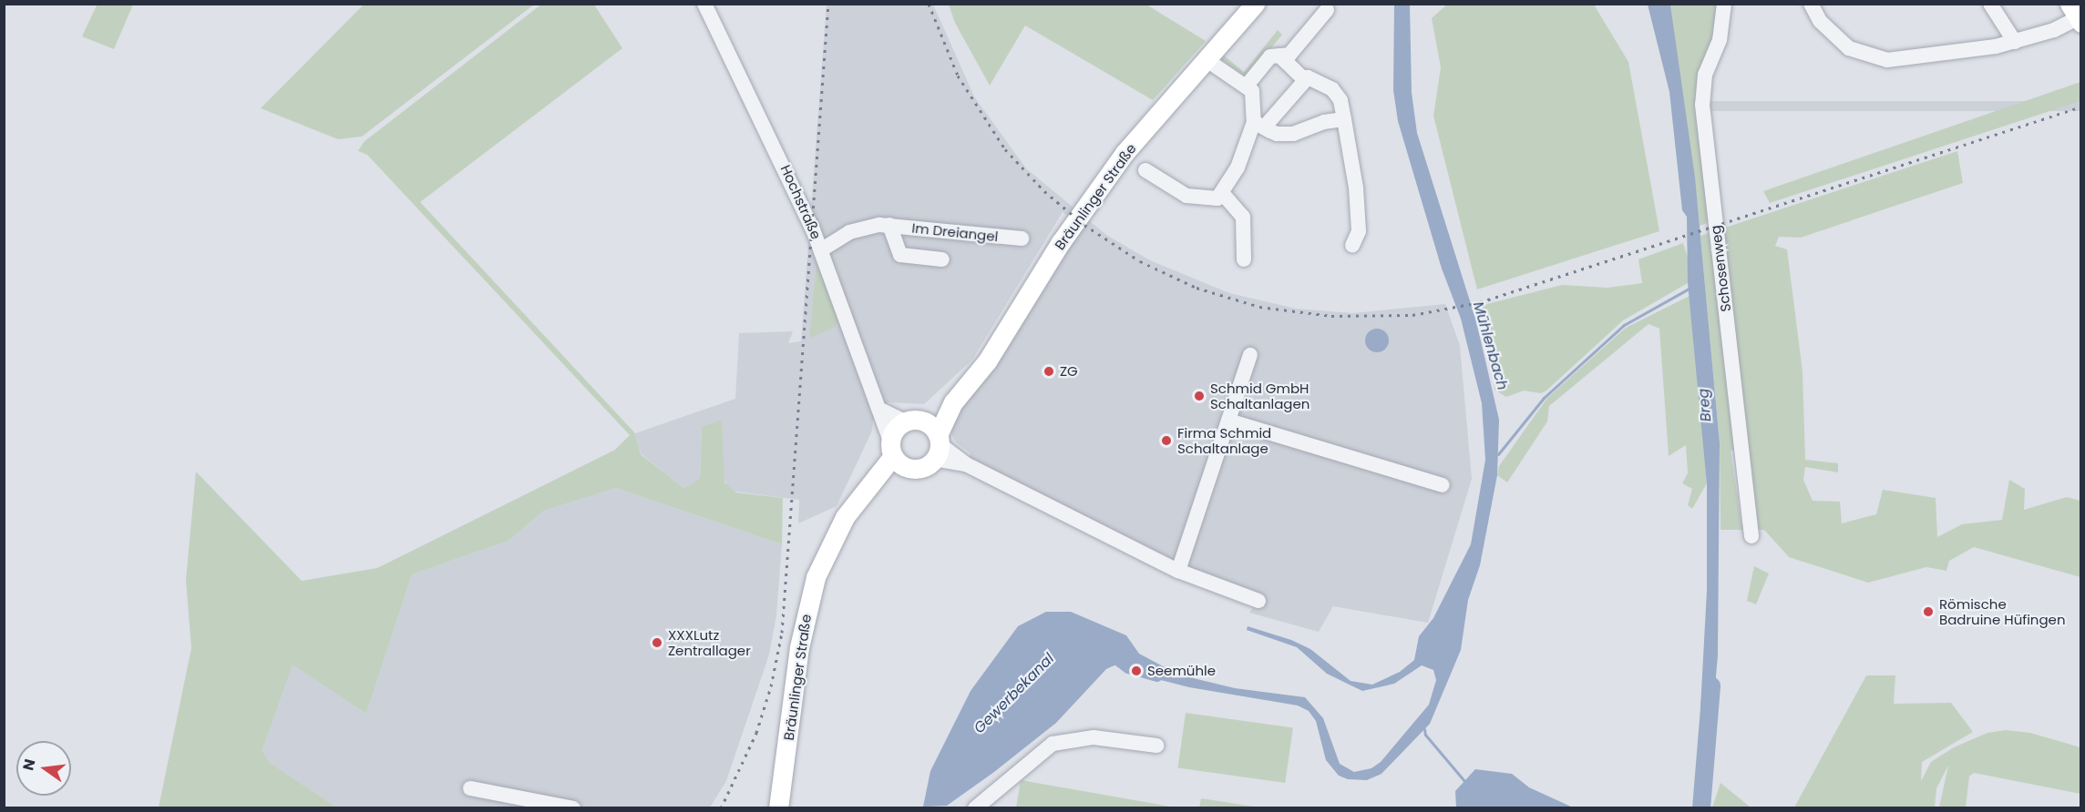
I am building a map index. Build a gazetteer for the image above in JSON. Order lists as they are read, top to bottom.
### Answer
{
  "streets": {
    "main road": ["Bräunlinger Straße"],
    "street": ["Hochstraße", "Im Dreiangel", "Schosenweg"]
  },
  "crossings": [
    ["Bräunlinger Straße", "Hochstraße"],
    ["Hochstraße", "Im Dreiangel"]
  ],
  "water": ["Mühlenbach", "Breg", "Gewerbekanal"],
  "places": [
    "ZG",
    "Schmid GmbH Schaltanlagen",
    "Firma Schmid Schaltanlage",
    "Römische Badruine Hüfingen",
    "XXXLutz Zentrallager",
    "Seemühle"
  ],
  "north": "left"
}
